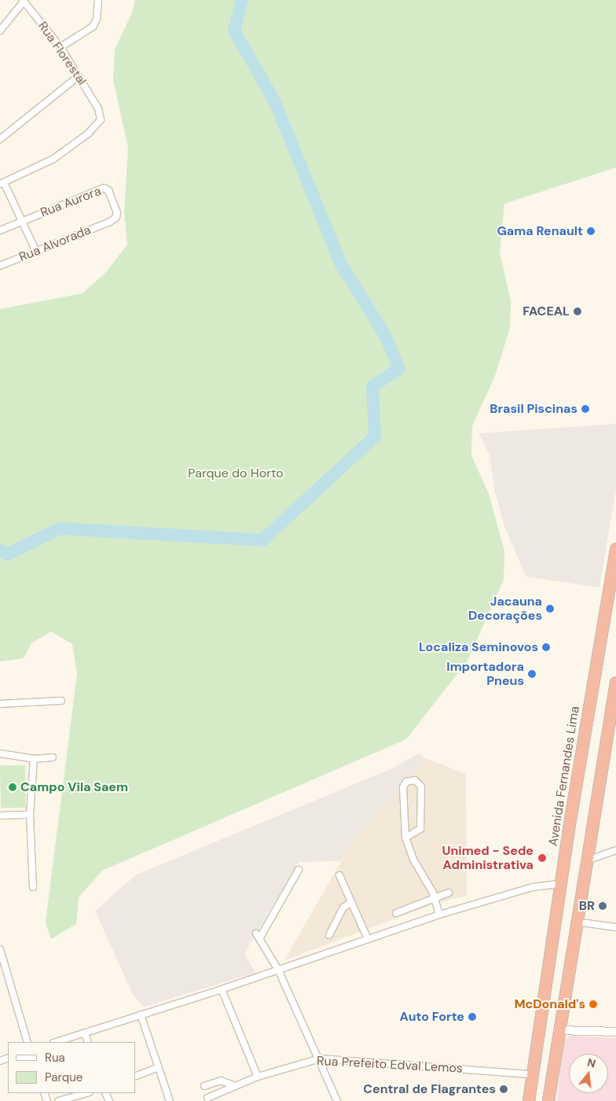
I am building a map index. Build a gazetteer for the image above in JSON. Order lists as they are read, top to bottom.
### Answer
{
  "streets": {
    "highway": ["Avenida Fernandes Lima"],
    "street": [
      "Rua Florestal",
      "Rua Aurora",
      "Rua Alvorada",
      "Rua Prefeito Edval Lemos"
    ]
  },
  "crossings": [
    ["Rua Aurora", "Rua Alvorada"],
    ["Avenida Fernandes Lima", "Rua Prefeito Edval Lemos"]
  ],
  "parks": ["Parque do Horto"],
  "places": [
    "Gama Renault",
    "FACEAL",
    "Brasil Piscinas",
    "Jacauna Decorações",
    "Localiza Seminovos",
    "Importadora Pneus",
    "Campo Vila Saem",
    "Unimed - Sede Administrativa",
    "BR",
    "McDonald's",
    "Auto Forte",
    "Central de Flagrantes"
  ],
  "legend": ["Rua", "Parque"],
  "north": "top"
}
